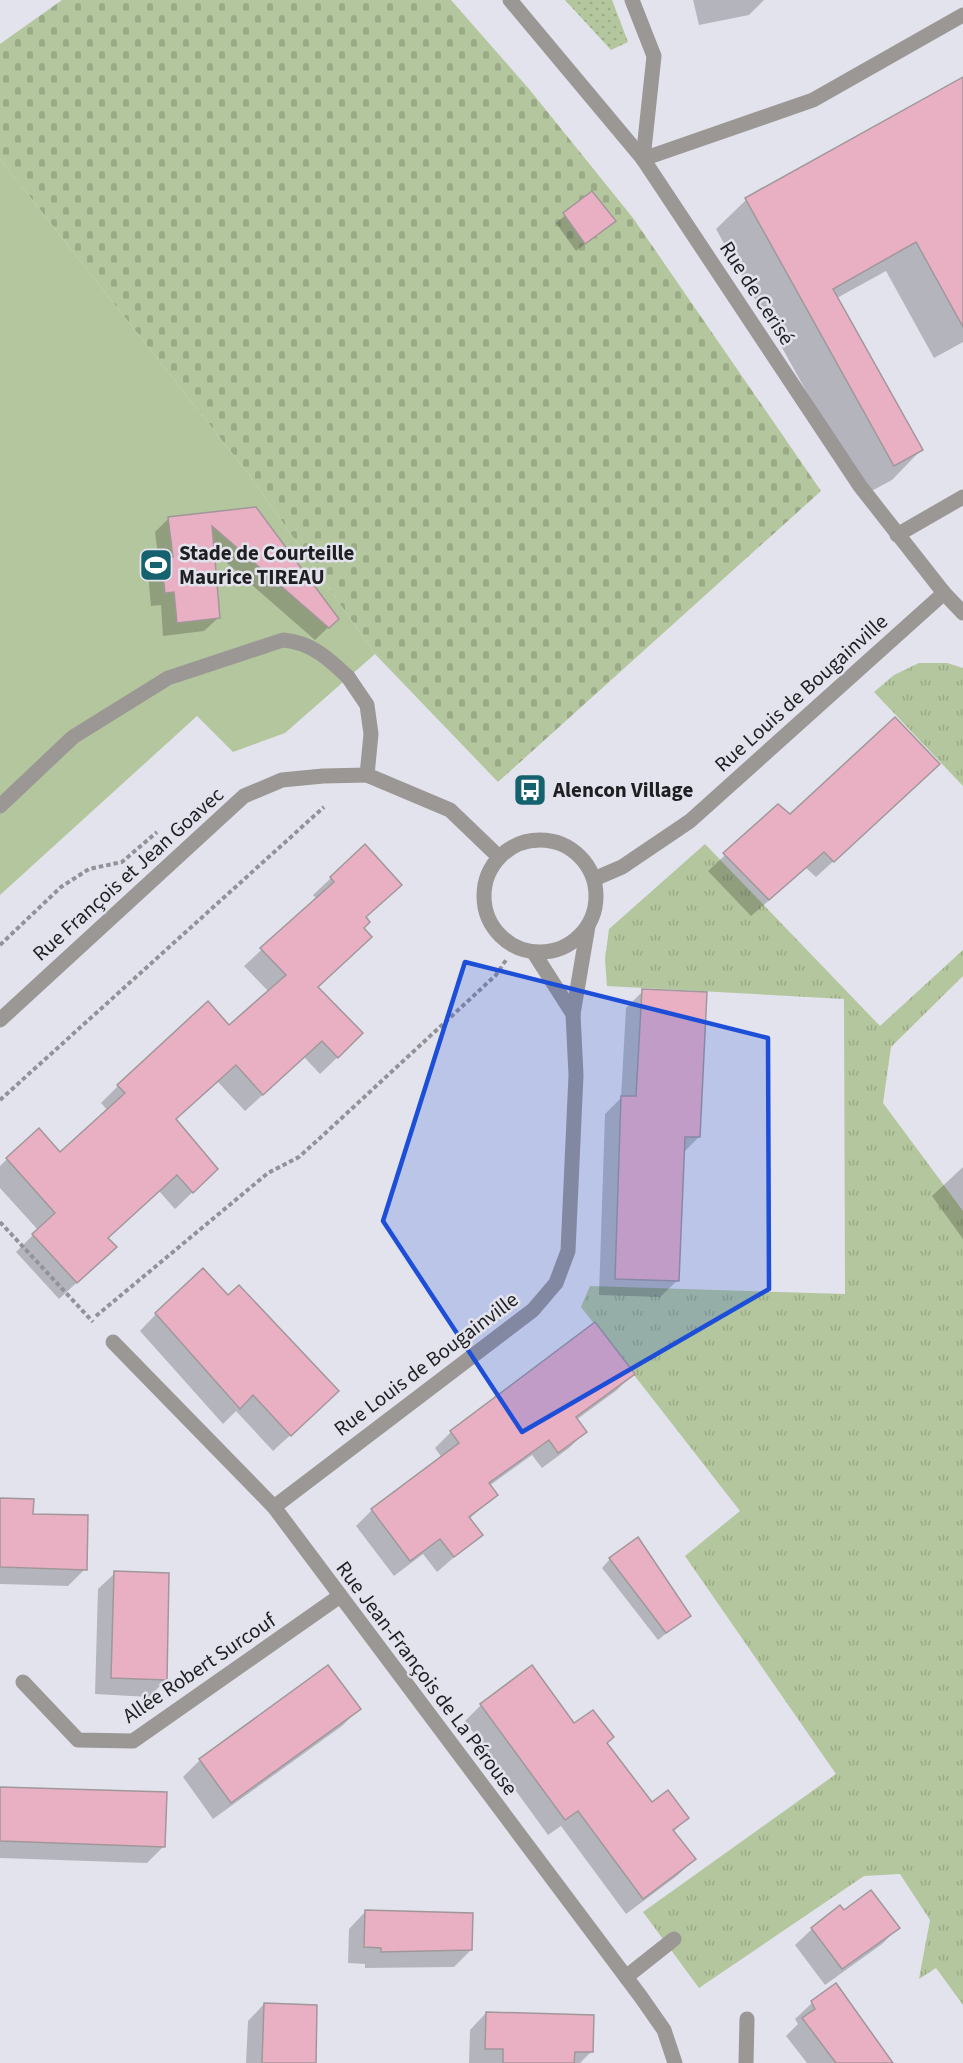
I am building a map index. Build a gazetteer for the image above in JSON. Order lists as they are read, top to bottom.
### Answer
{
  "streets": {
    "street": [
      "Rue de Cerisé",
      "Rue Louis de Bougainville",
      "Rue François et Jean Goavec",
      "Allée Robert Surcouf",
      "Rue Jean-François de La Pérouse"
    ]
  },
  "crossings": [
    ["Rue de Cerisé", "Rue Louis de Bougainville"],
    ["Rue Louis de Bougainville", "Rue Jean-François de La Pérouse"],
    ["Allée Robert Surcouf", "Rue Jean-François de La Pérouse"]
  ],
  "places": {
    "sports": ["Stade de Courteille Maurice TIREAU"],
    "bus stop": ["Alencon Village"]
  }
}
